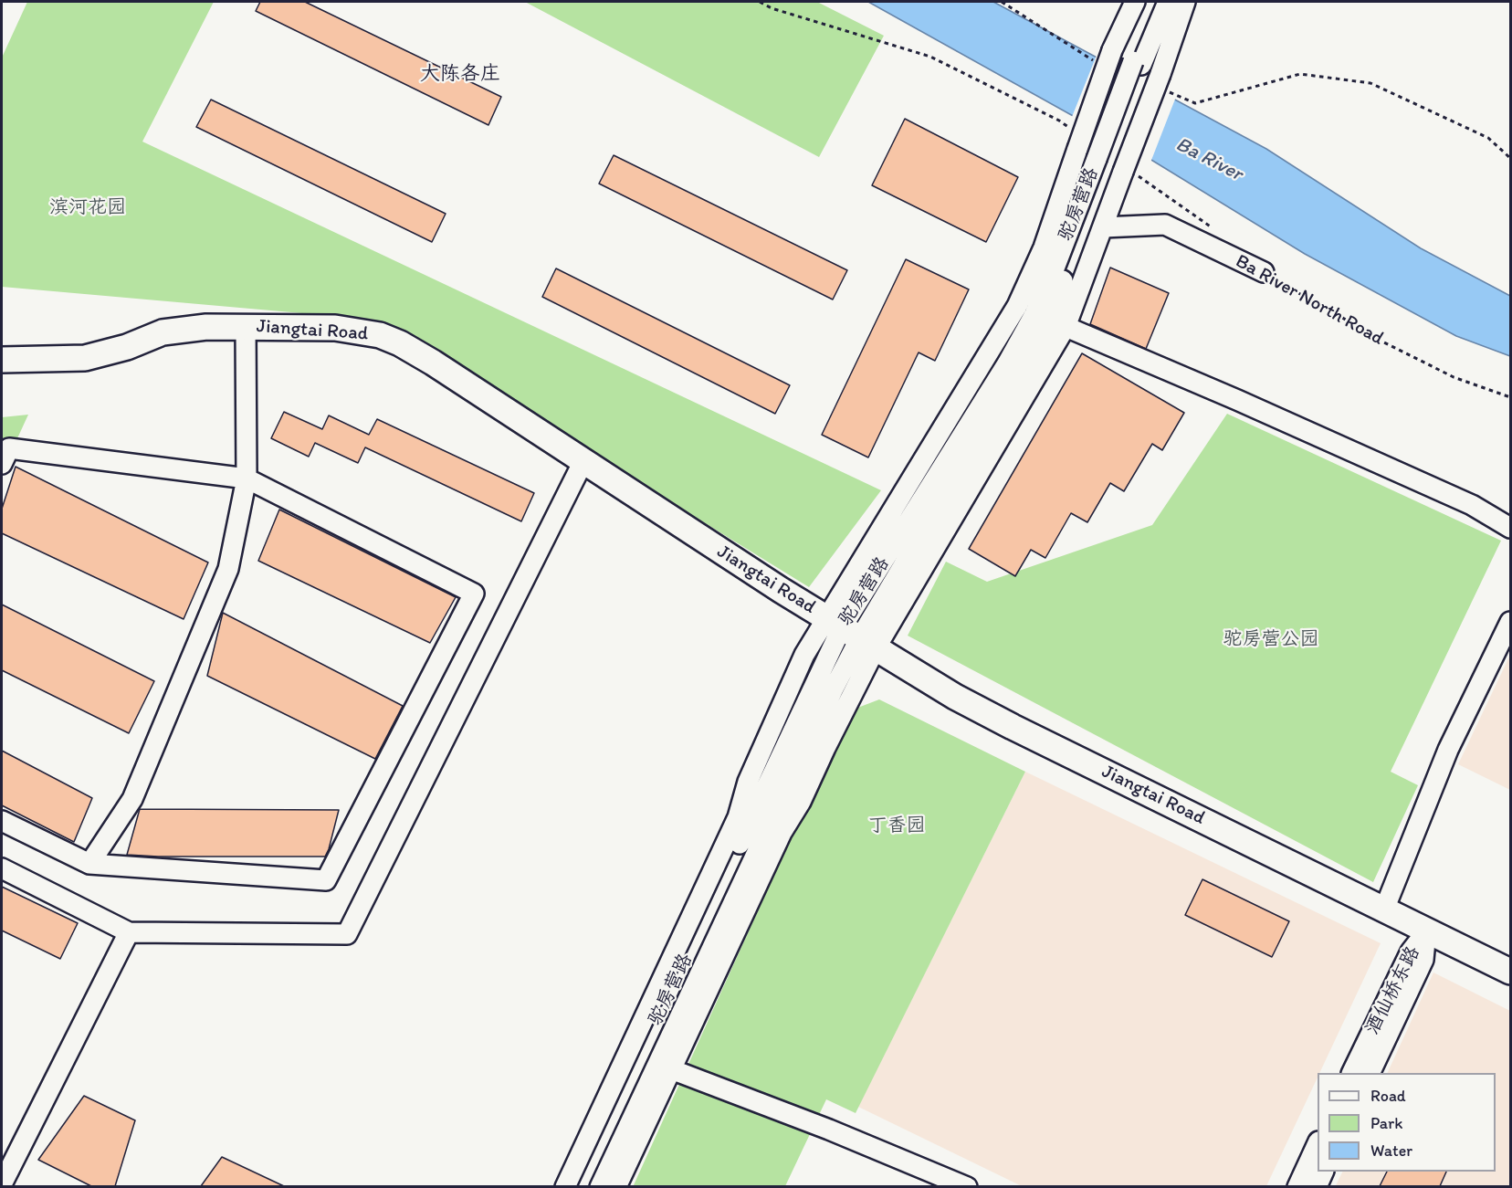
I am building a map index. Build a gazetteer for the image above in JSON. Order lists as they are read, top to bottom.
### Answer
{
  "streets": {
    "main road": ["Jiangtai Road"],
    "street": ["驼房营路", "Ba River North Road", "酒仙桥东路"]
  },
  "crossings": [
    ["驼房营路", "Jiangtai Road"],
    ["Jiangtai Road", "酒仙桥东路"]
  ],
  "districts": ["大陈各庄"],
  "water": ["Ba River"],
  "parks": ["滨河花园", "驼房营公园", "丁香园"],
  "legend": ["Road", "Park", "Water"]
}
